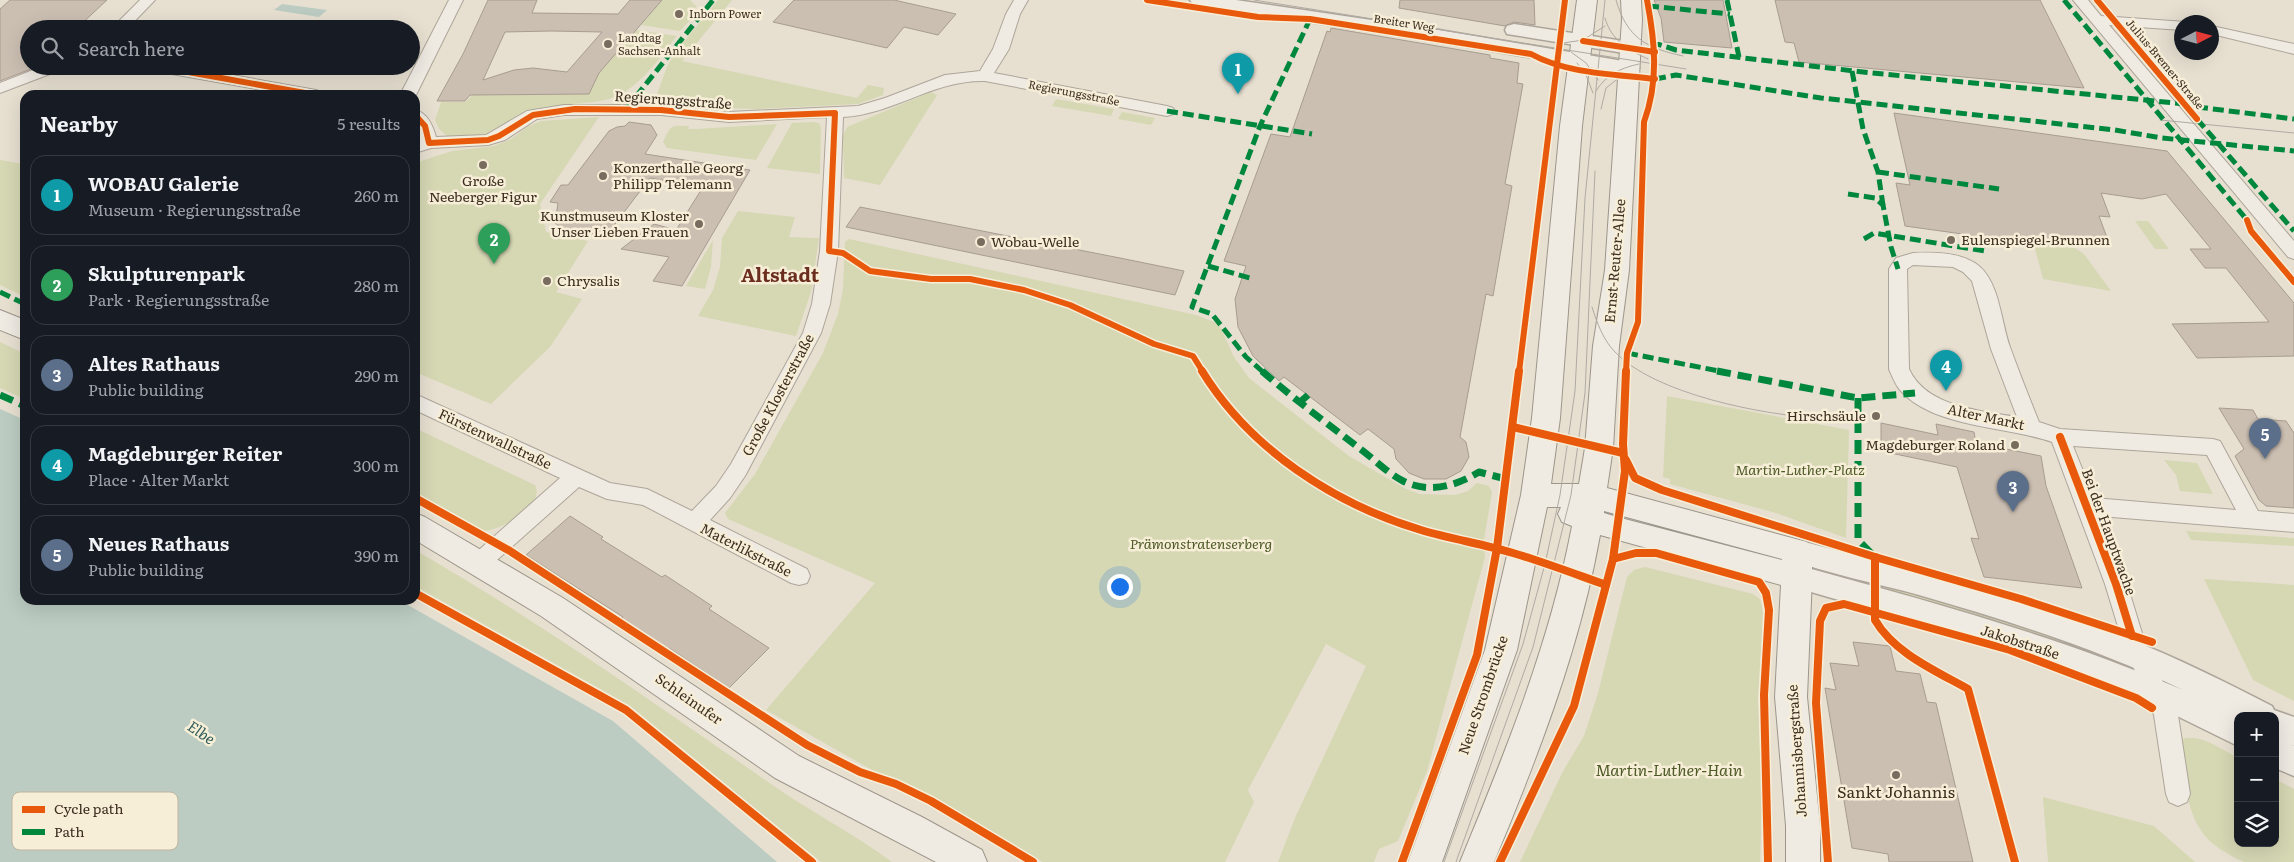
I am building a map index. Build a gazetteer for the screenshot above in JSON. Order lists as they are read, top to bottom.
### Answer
{
  "streets": {
    "main road": [
      "Ernst-Reuter-Allee",
      "Jakobstraße",
      "Neue Strombrücke",
      "Schleinufer",
      "Johannisbergstraße"
    ],
    "street": [
      "Breiter Weg",
      "Julius-Bremer-Straße",
      "Regierungsstraße",
      "Große Klosterstraße",
      "Alter Markt",
      "Fürstenwallstraße",
      "Bei der Hauptwache",
      "Materlikstraße"
    ]
  },
  "crossings": [
    ["Breiter Weg", "Ernst-Reuter-Allee"],
    ["Regierungsstraße", "Große Klosterstraße"],
    ["Ernst-Reuter-Allee", "Jakobstraße"],
    ["Große Klosterstraße", "Fürstenwallstraße"],
    ["Große Klosterstraße", "Materlikstraße"],
    ["Fürstenwallstraße", "Materlikstraße"],
    ["Bei der Hauptwache", "Jakobstraße"],
    ["Jakobstraße", "Neue Strombrücke"],
    ["Jakobstraße", "Johannisbergstraße"]
  ],
  "districts": ["Altstadt"],
  "water": ["Elbe"],
  "parks": ["Martin-Luther-Platz", "Prämonstratenserberg", "Martin-Luther-Hain"],
  "places": [
    "Inborn Power",
    "Landtag Sachsen-Anhalt",
    "Große Neeberger Figur",
    "Konzerthalle Georg Philipp Telemann",
    "Kunstmuseum Kloster Unser Lieben Frauen",
    "Eulenspiegel-Brunnen",
    "Wobau-Welle",
    "Chrysalis",
    "Hirschsäule",
    "Magdeburger Roland",
    "Sankt Johannis"
  ],
  "legend": ["Cycle path", "Path"],
  "north": "right",
  "page": {
    "search": "Search here",
    "pins": [
      "1",
      "2",
      "4",
      "5",
      "3"
    ],
    "heading": ["Nearby", "5 results"],
    "list": [
      {
        "mark": "1",
        "name": "WOBAU Galerie",
        "note": "Museum · Regierungsstraße",
        "value": "260 m"
      },
      {
        "mark": "2",
        "name": "Skulpturenpark",
        "note": "Park · Regierungsstraße",
        "value": "280 m"
      },
      {
        "mark": "3",
        "name": "Altes Rathaus",
        "note": "Public building",
        "value": "290 m"
      },
      {
        "mark": "4",
        "name": "Magdeburger Reiter",
        "note": "Place · Alter Markt",
        "value": "300 m"
      },
      {
        "mark": "5",
        "name": "Neues Rathaus",
        "note": "Public building",
        "value": "390 m"
      }
    ],
    "map_buttons": ["+", "−"]
  }
}
